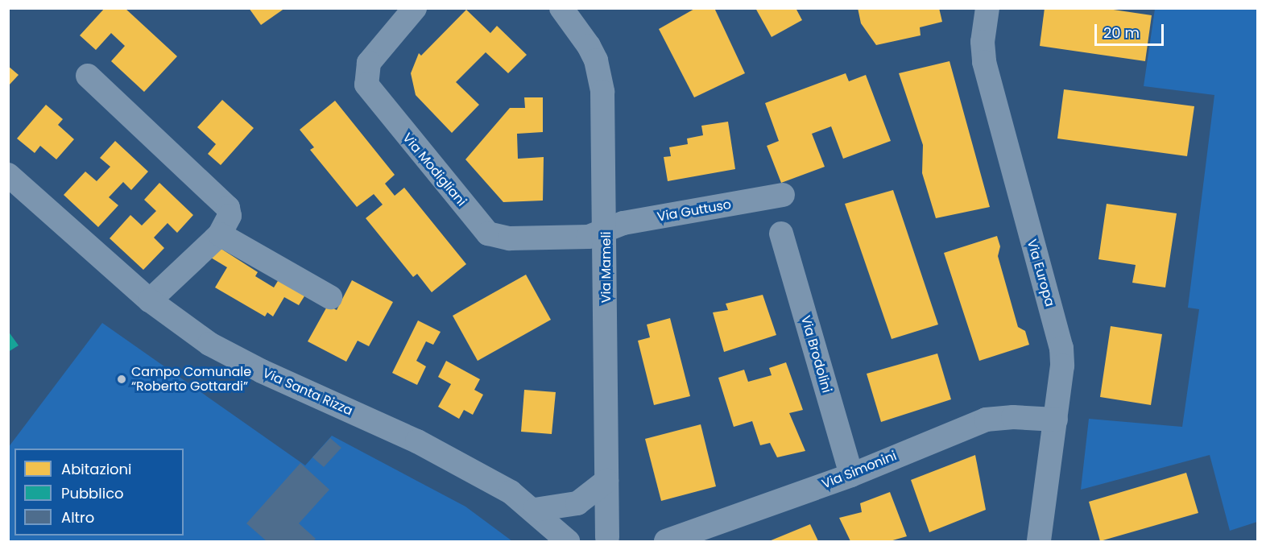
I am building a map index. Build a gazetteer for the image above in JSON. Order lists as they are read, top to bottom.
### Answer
{
  "streets": {
    "street": [
      "Via Modigliani",
      "Via Guttuso",
      "Via Mameli",
      "Via Europa",
      "Via Brodolini",
      "Via Santa Rizza",
      "Via Simonini"
    ]
  },
  "crossings": [
    ["Via Modigliani", "Via Guttuso"],
    ["Via Modigliani", "Via Mameli"],
    ["Via Guttuso", "Via Mameli"],
    ["Via Europa", "Via Simonini"],
    ["Via Brodolini", "Via Simonini"]
  ],
  "places": ["Campo Comunale “Roberto Gottardi”"],
  "legend": ["Abitazioni", "Pubblico", "Altro"],
  "scale_bar": "20 m"
}
